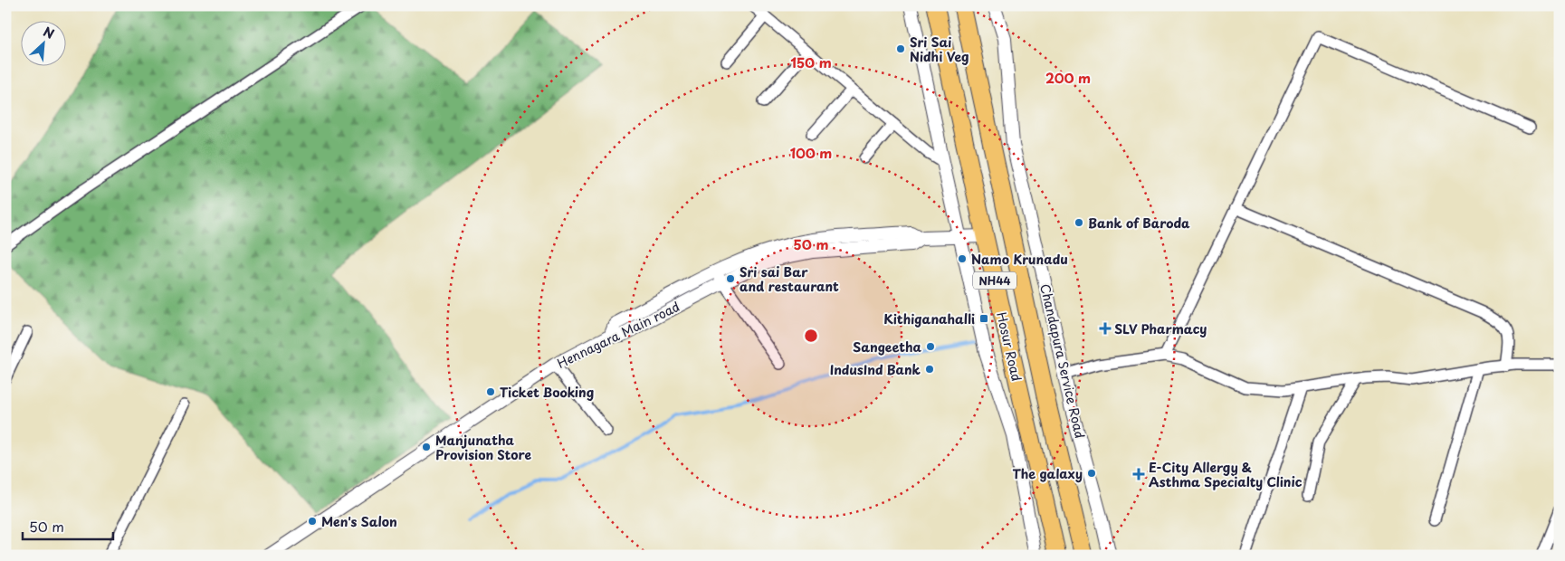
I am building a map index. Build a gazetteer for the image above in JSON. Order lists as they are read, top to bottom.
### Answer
{
  "streets": {
    "highway": ["NH44", "Hosur Road"],
    "street": ["Hennagara Main road", "Chandapura Service Road"]
  },
  "crossings": [
    ["Hennagara Main road", "Hosur Road"]
  ],
  "places": {
    "other": [
      "Sri Sai Nidhi Veg",
      "Bank of Baroda",
      "Namo Krunadu",
      "Sri sai Bar and restaurant",
      "Sangeetha",
      "IndusInd Bank",
      "Ticket Booking",
      "Manjunatha Provision Store",
      "The galaxy",
      "Men's Salon"
    ],
    "transit": ["Kithiganahalli"],
    "health": ["SLV Pharmacy", "E-City Allergy & Asthma Specialty Clinic"]
  },
  "scale_bar": "50 m",
  "north": "top right",
  "rings": [
    "150 m",
    "200 m",
    "100 m",
    "50 m"
  ]
}
